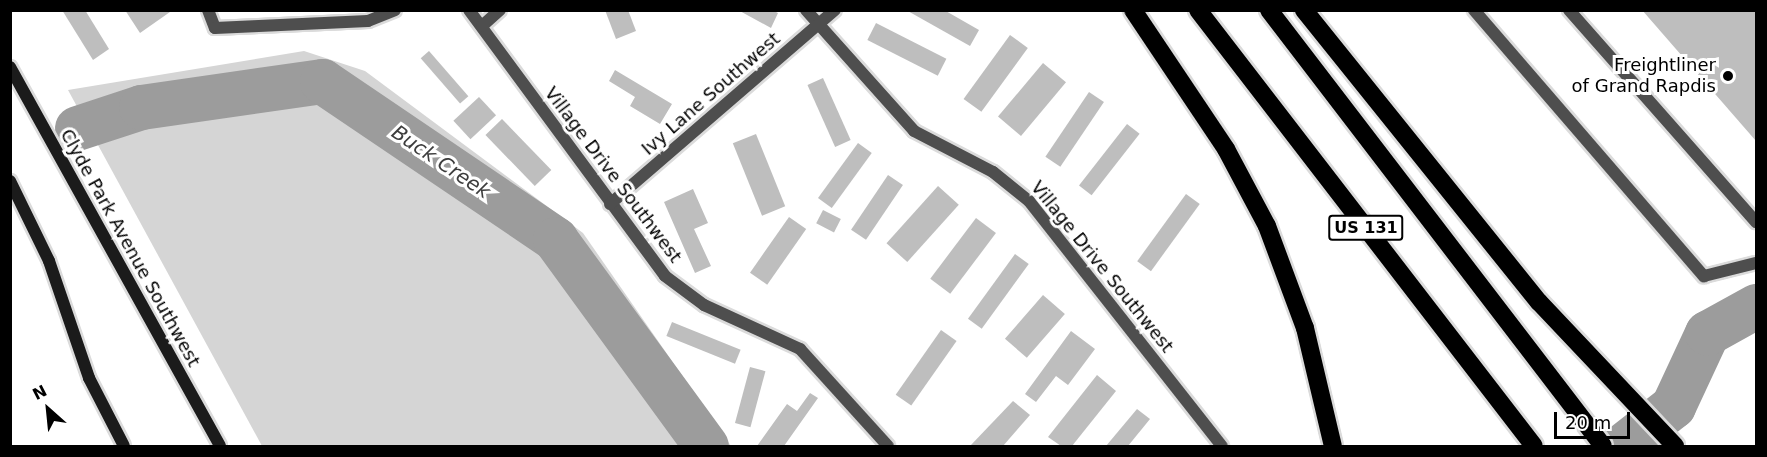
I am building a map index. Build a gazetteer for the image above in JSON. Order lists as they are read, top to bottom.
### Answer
{
  "streets": {
    "highway": ["US 131"],
    "main road": ["Clyde Park Avenue Southwest"],
    "street": ["Ivy Lane Southwest", "Village Drive Southwest"]
  },
  "crossings": [
    ["Ivy Lane Southwest", "Village Drive Southwest"]
  ],
  "water": ["Buck Creek"],
  "places": ["Freightliner of Grand Rapdis"],
  "scale_bar": "20 m",
  "north": "top left"
}
